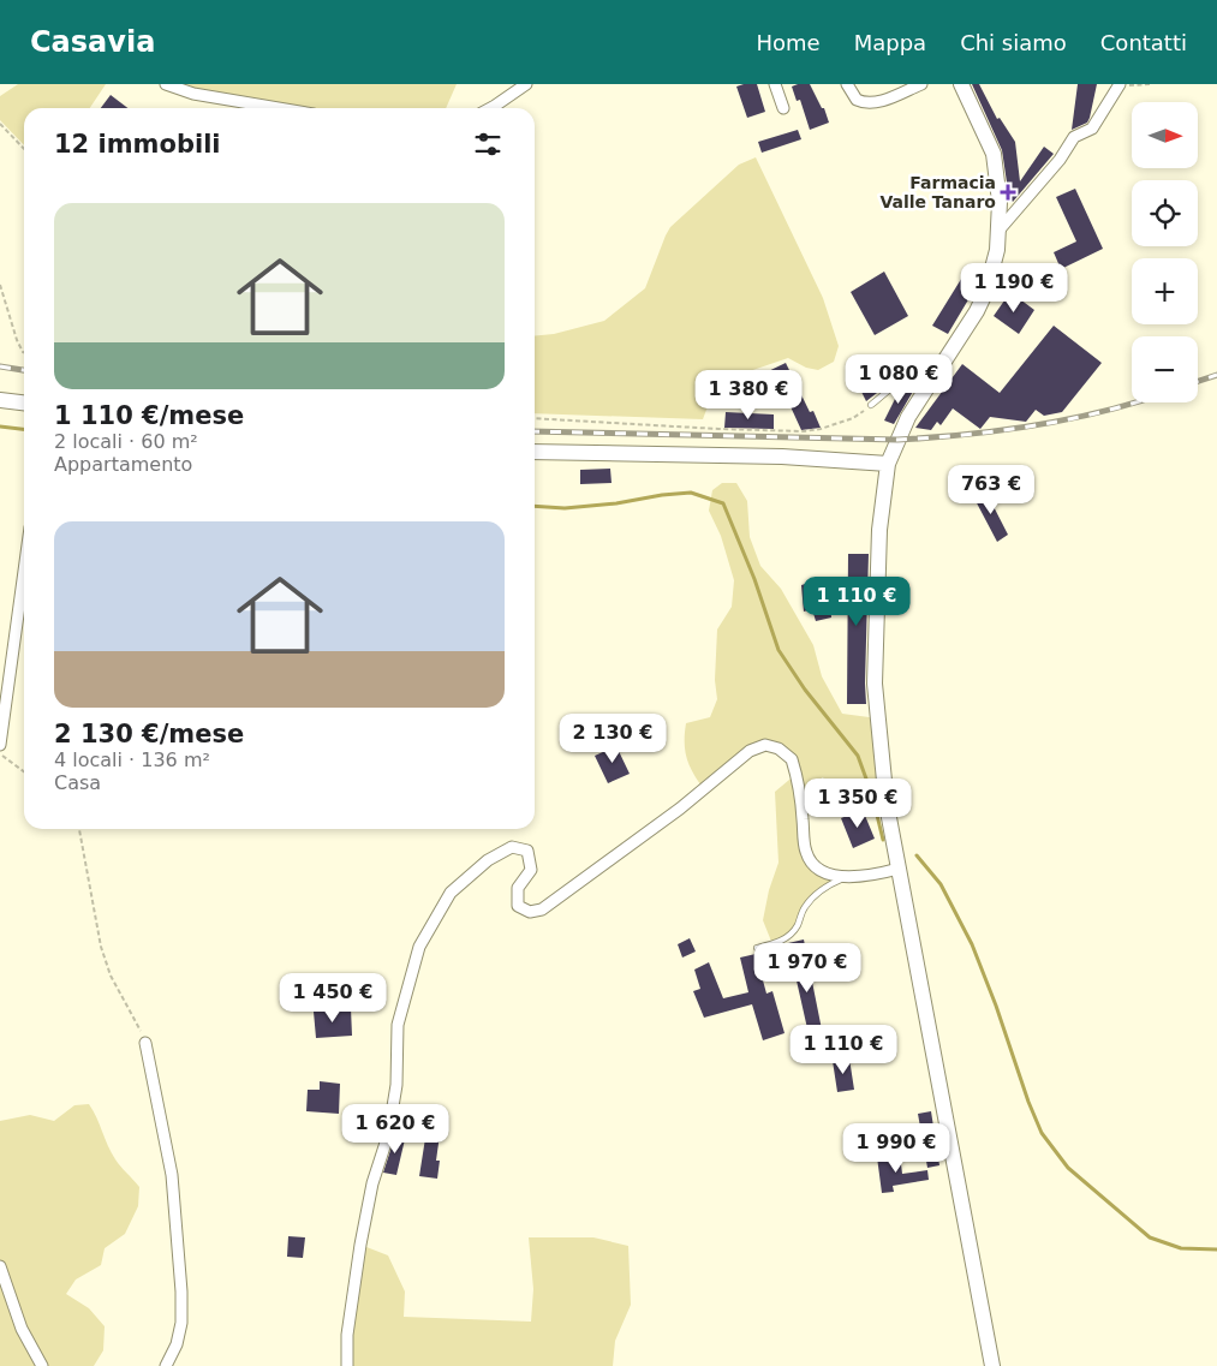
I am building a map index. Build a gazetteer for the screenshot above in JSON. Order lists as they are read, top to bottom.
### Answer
{
  "places": {
    "health": ["Farmacia Valle Tanaro"]
  },
  "north": "right",
  "page": {
    "header": "Casavia",
    "nav": [
      "Home",
      "Mappa",
      "Chi siamo",
      "Contatti"
    ],
    "map_buttons": ["+", "−"],
    "heading": "12 immobili",
    "list": [
      {
        "name": "1 110 €/mese",
        "note": "2 locali · 60 m² · Appartamento"
      },
      {
        "name": "2 130 €/mese",
        "note": "4 locali · 136 m² · Casa"
      }
    ],
    "price": [
      "1 190 €",
      "1 080 €",
      "1 380 €",
      "763 €",
      "1 110 €",
      "2 130 €",
      "1 350 €",
      "1 970 €",
      "1 450 €",
      "1 110 €",
      "1 620 €",
      "1 990 €"
    ]
  }
}
